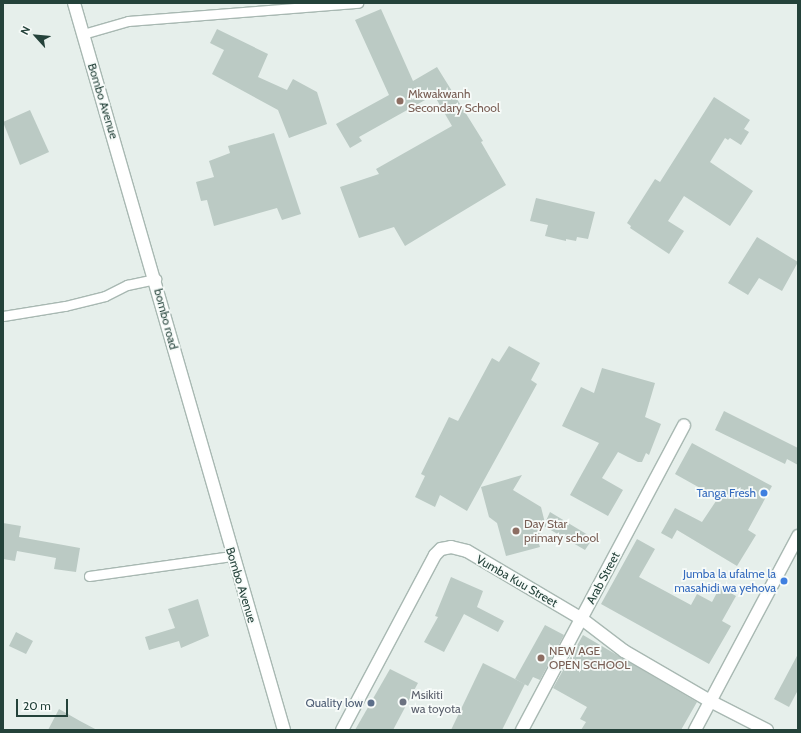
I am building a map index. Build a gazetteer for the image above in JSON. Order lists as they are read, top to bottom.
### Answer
{
  "streets": {
    "street": [
      "Bombo Avenue",
      "bombo road",
      "Arab Street",
      "Vumba Kuu Street"
    ]
  },
  "crossings": [
    ["Bombo Avenue", "bombo road"],
    ["Arab Street", "Vumba Kuu Street"]
  ],
  "places": [
    "Mkwakwanh Secondary School",
    "Tanga Fresh",
    "Day Star primary school",
    "Jumba la ufalme la masahidi wa yehova",
    "NEW AGE OPEN SCHOOL",
    "Msikiti wa toyota",
    "Quality low"
  ],
  "scale_bar": "20 m",
  "north": "top left"
}
